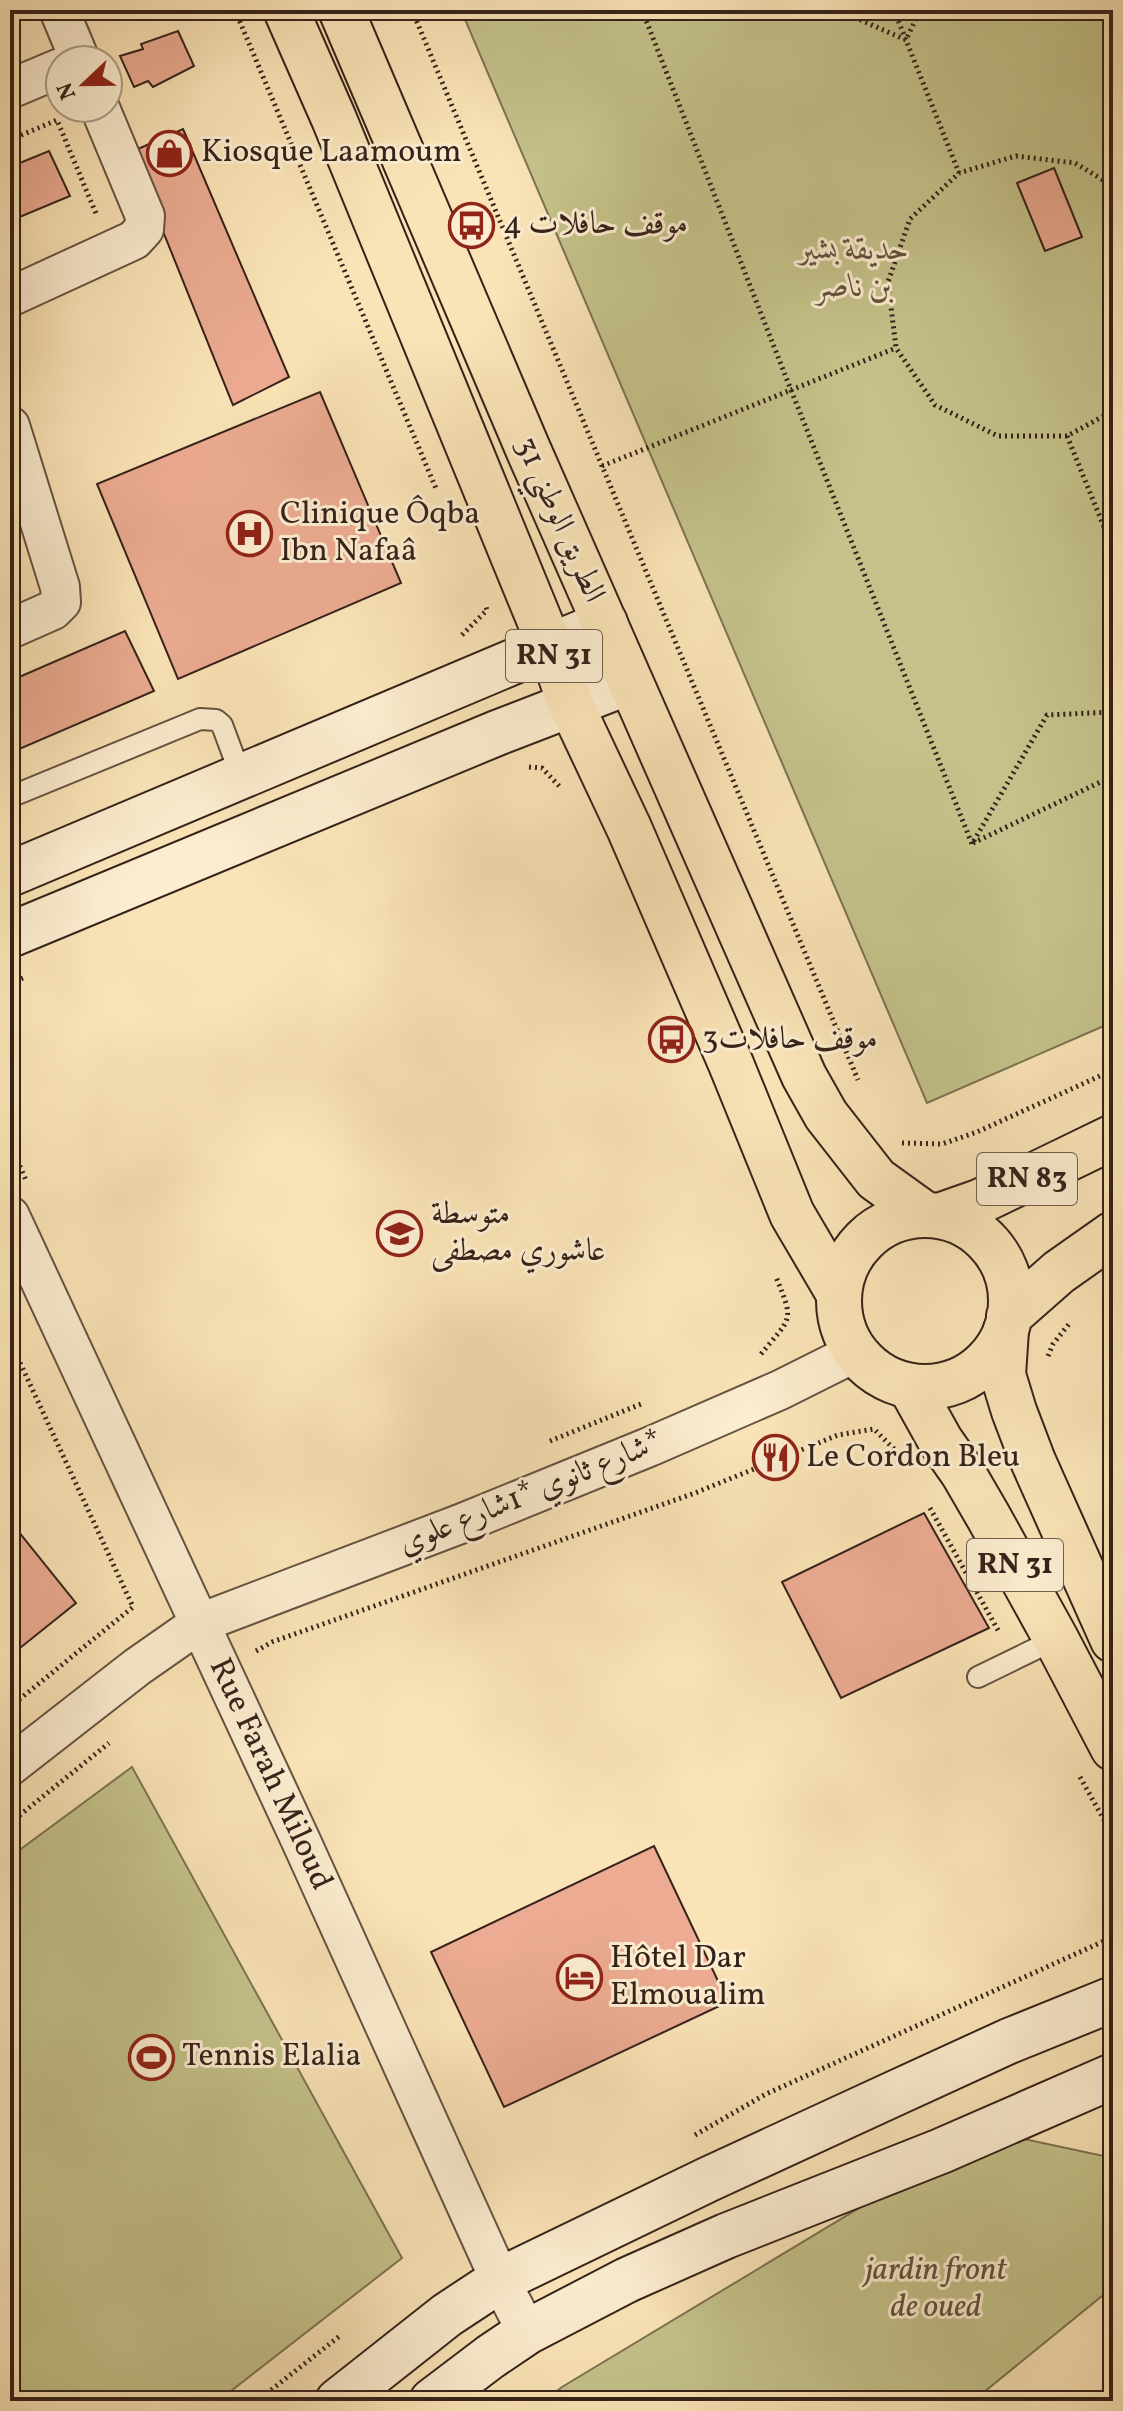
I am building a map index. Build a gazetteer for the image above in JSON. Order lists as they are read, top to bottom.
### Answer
{
  "streets": {
    "main road": ["الطريق الوطني 31", "RN 31", "RN 83"],
    "street": ["شارع ثانوي *1شارع علوي*", "Rue Farah Miloud"]
  },
  "crossings": [
    ["الطريق الوطني 31", "RN 31"],
    ["الطريق الوطني 31", "RN 83"],
    ["الطريق الوطني 31", "شارع ثانوي *1شارع علوي*"],
    ["RN 31", "RN 83"],
    ["RN 31", "شارع ثانوي *1شارع علوي*"],
    ["RN 83", "شارع ثانوي *1شارع علوي*"],
    ["شارع ثانوي *1شارع علوي*", "Rue Farah Miloud"]
  ],
  "parks": ["حديقة بشير بن ناصر", "jardin front de oued"],
  "places": {
    "shop": ["Kiosque Laamoum"],
    "bus stop": ["موقف حافلات 4", "موقف حافلات3"],
    "hospital": ["Clinique Ôqba Ibn Nafaâ"],
    "school or university": ["متوسطة عاشوري مصطفى"],
    "restaurant": ["Le Cordon Bleu"],
    "hotel": ["Hôtel Dar Elmoualim"],
    "sports": ["Tennis Elalia"]
  },
  "north": "left"
}
